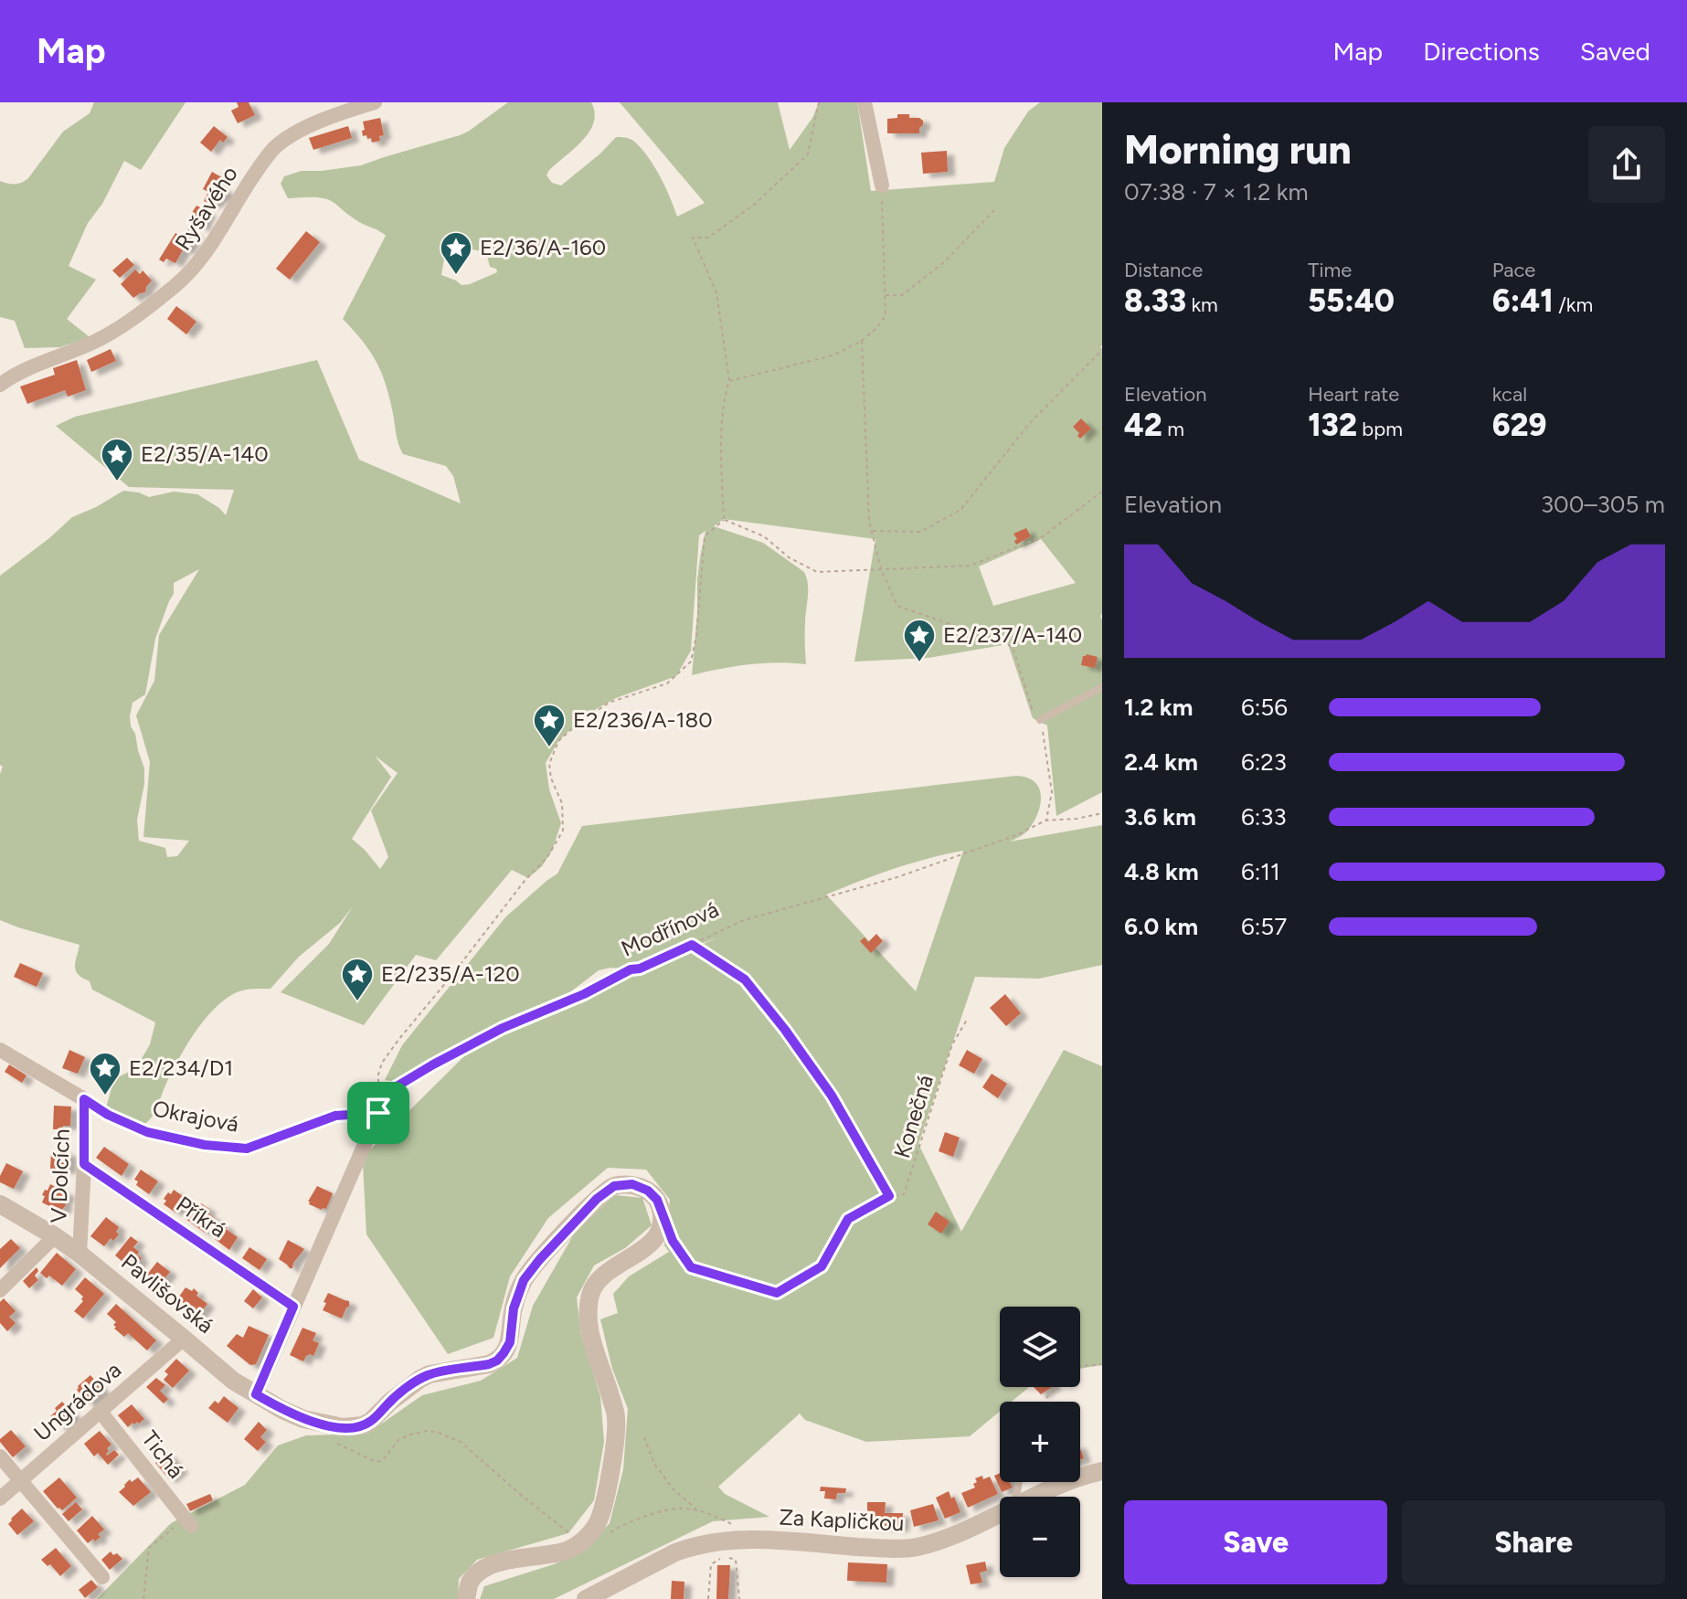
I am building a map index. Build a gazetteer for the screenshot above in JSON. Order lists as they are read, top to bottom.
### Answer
{
  "streets": {
    "street": [
      "Ryšavého",
      "V Dolcích",
      "Příkrá",
      "Pavlišovská",
      "Ungrádova",
      "Tichá",
      "Za Kapličkou"
    ],
    "path": ["Modřínová", "Okrajová", "Konečná"]
  },
  "crossings": [
    ["Modřínová", "Okrajová"],
    ["Modřínová", "Konečná"],
    ["Okrajová", "V Dolcích"],
    ["V Dolcích", "Příkrá"],
    ["V Dolcích", "Pavlišovská"],
    ["Pavlišovská", "Ungrádova"],
    ["Ungrádova", "Tichá"]
  ],
  "places": {
    "place": [
      "E2/36/A-160",
      "E2/35/A-140",
      "E2/237/A-140",
      "E2/236/A-180",
      "E2/235/A-120",
      "E2/234/D1"
    ]
  },
  "page": {
    "header": "Map",
    "nav": ["Map", "Directions", "Saved"],
    "heading": ["Morning run", "07:38 · 7 × 1.2 km"],
    "stats": [
      ["Distance", "8.33 km"],
      ["Time", "55:40"],
      ["Pace", "6:41 /km"],
      ["Elevation", "42 m"],
      ["Heart rate", "132 bpm"],
      ["kcal", "629"]
    ],
    "chart": ["Elevation", "300–305 m"],
    "list": [
      {
        "name": "1.2 km",
        "note": "6:56"
      },
      {
        "name": "2.4 km",
        "note": "6:23"
      },
      {
        "name": "3.6 km",
        "note": "6:33"
      },
      {
        "name": "4.8 km",
        "note": "6:11"
      },
      {
        "name": "6.0 km",
        "note": "6:57"
      }
    ],
    "map_buttons": ["+", "−"],
    "buttons": ["Save", "Share"]
  }
}
